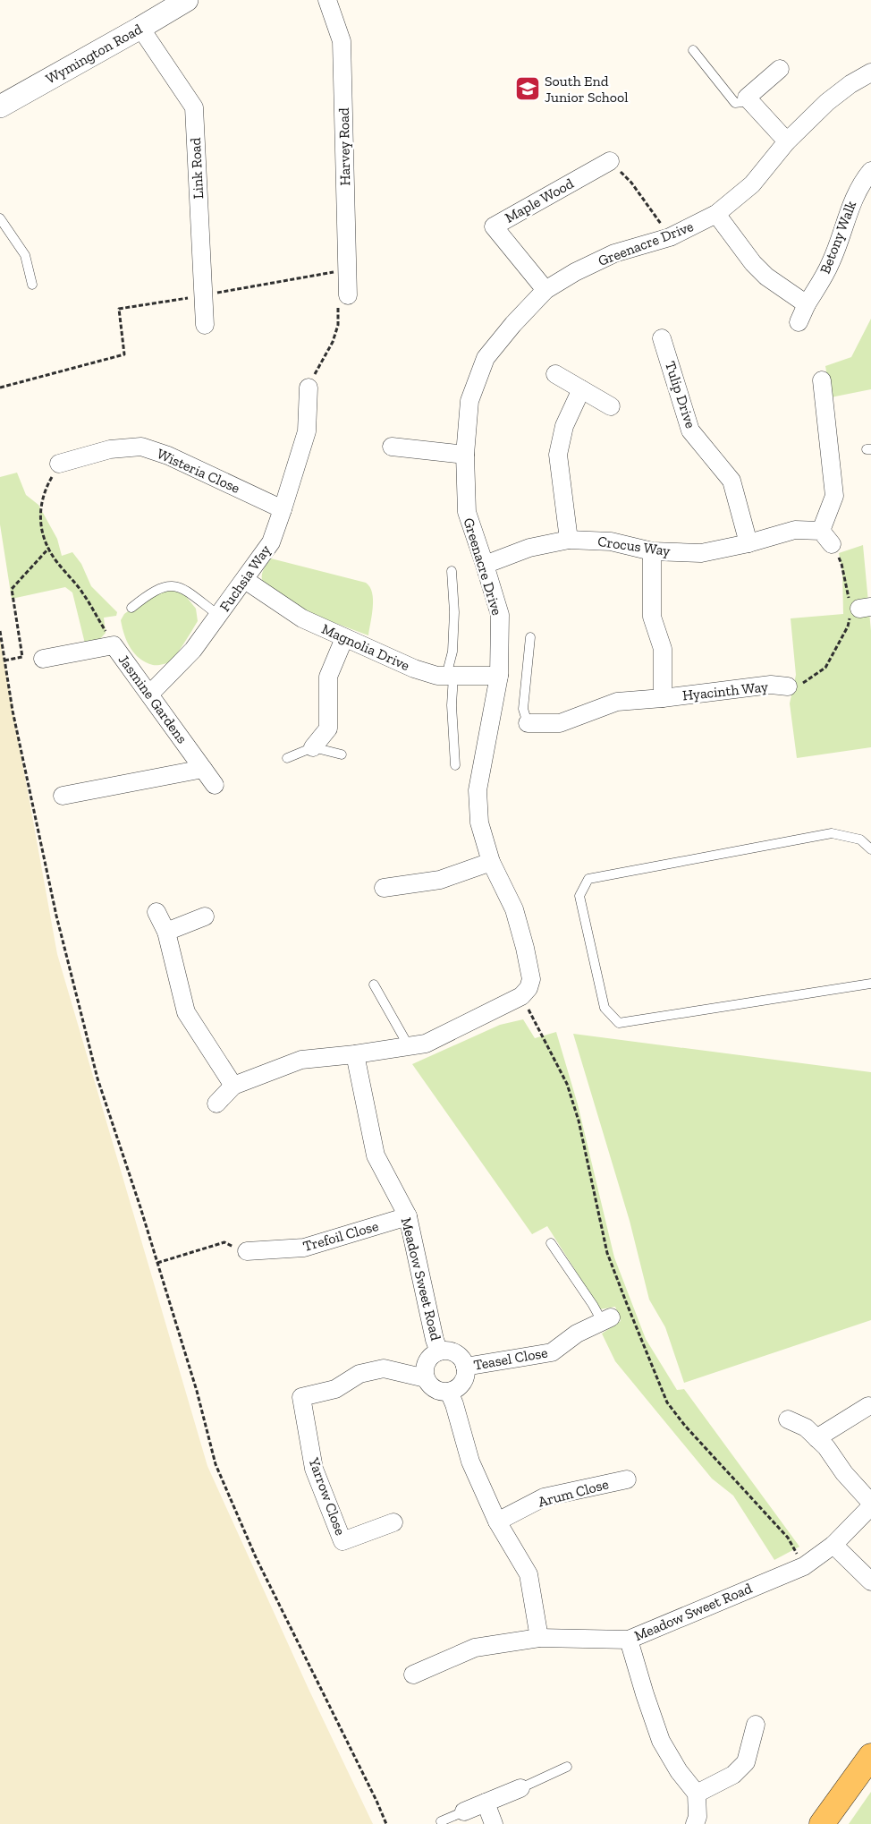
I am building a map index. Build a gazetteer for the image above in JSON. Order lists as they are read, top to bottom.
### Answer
{
  "streets": {
    "street": [
      "Wymington Road",
      "Harvey Road",
      "Link Road",
      "Maple Wood",
      "Betony Walk",
      "Greenacre Drive",
      "Tulip Drive",
      "Wisteria Close",
      "Crocus Way",
      "Fuchsia Way",
      "Magnolia Drive",
      "Hyacinth Way",
      "Jasmine Gardens",
      "Trefoil Close",
      "Meadow Sweet Road",
      "Teasel Close",
      "Arum Close",
      "Yarrow Close"
    ]
  },
  "crossings": [
    ["Wymington Road", "Link Road"],
    ["Maple Wood", "Greenacre Drive"],
    ["Greenacre Drive", "Crocus Way"],
    ["Greenacre Drive", "Magnolia Drive"],
    ["Tulip Drive", "Crocus Way"],
    ["Wisteria Close", "Fuchsia Way"],
    ["Crocus Way", "Hyacinth Way"],
    ["Fuchsia Way", "Magnolia Drive"],
    ["Fuchsia Way", "Jasmine Gardens"],
    ["Trefoil Close", "Meadow Sweet Road"],
    ["Meadow Sweet Road", "Teasel Close"],
    ["Meadow Sweet Road", "Yarrow Close"],
    ["Teasel Close", "Yarrow Close"]
  ],
  "places": {
    "school or university": ["South End Junior School"]
  }
}
